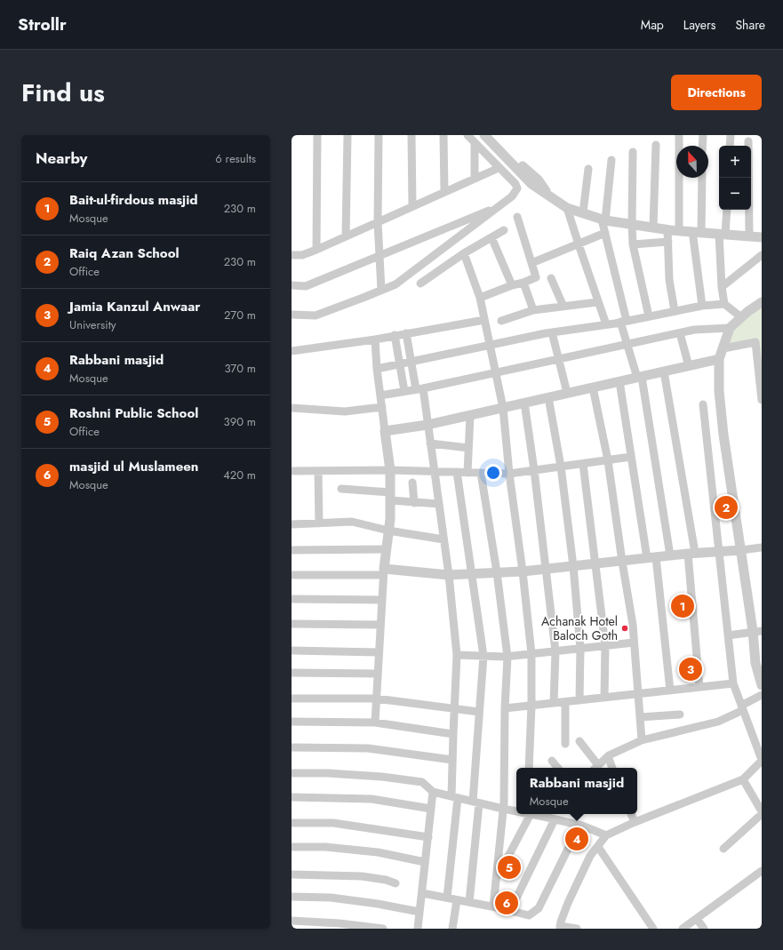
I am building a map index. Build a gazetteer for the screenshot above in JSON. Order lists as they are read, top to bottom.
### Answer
{
  "places": ["Achanak Hotel Baloch Goth"],
  "north": "top",
  "page": {
    "header": "Strollr",
    "nav": ["Map", "Layers", "Share"],
    "title": "Find us",
    "buttons": "Directions",
    "heading": ["Nearby", "6 results"],
    "map_buttons": ["+", "−"],
    "list": [
      {
        "mark": "1",
        "name": "Bait-ul-firdous masjid",
        "note": "Mosque",
        "value": "230 m"
      },
      {
        "mark": "2",
        "name": "Raiq Azan School",
        "note": "Office",
        "value": "230 m"
      },
      {
        "mark": "3",
        "name": "Jamia Kanzul Anwaar",
        "note": "University",
        "value": "270 m"
      },
      {
        "mark": "4",
        "name": "Rabbani masjid",
        "note": "Mosque",
        "value": "370 m"
      },
      {
        "mark": "5",
        "name": "Roshni Public School",
        "note": "Office",
        "value": "390 m"
      },
      {
        "mark": "6",
        "name": "masjid ul Muslameen",
        "note": "Mosque",
        "value": "420 m"
      }
    ],
    "pins": [
      "2",
      "1",
      "3",
      "4",
      "5",
      "6"
    ],
    "popup": ["Rabbani masjid", "Mosque"]
  }
}
